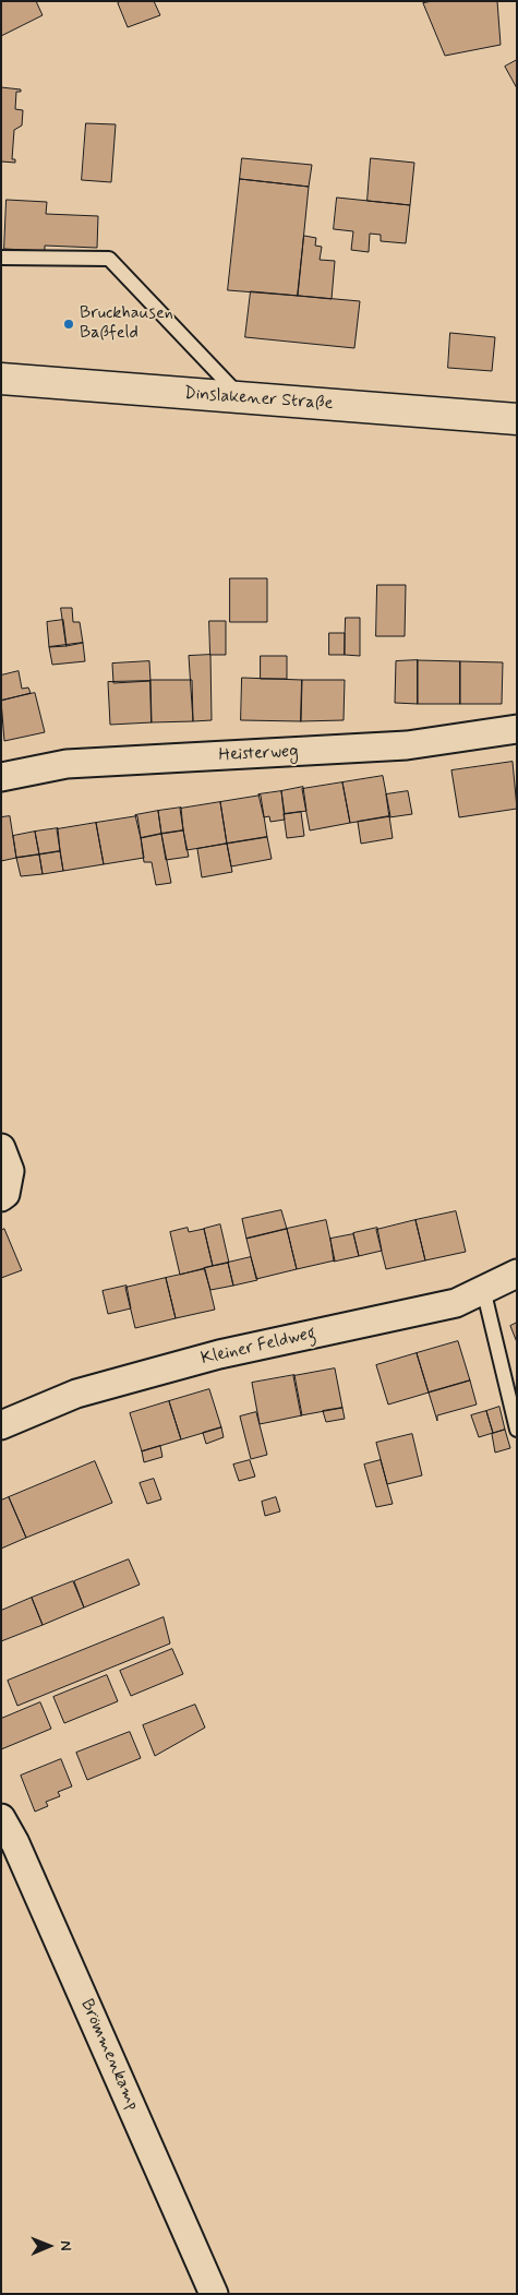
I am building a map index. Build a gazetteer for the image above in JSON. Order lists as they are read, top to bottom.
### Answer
{
  "streets": {
    "main road": ["Dinslakener Straße"],
    "street": ["Heisterweg", "Kleiner Feldweg", "Brömmenkamp"]
  },
  "places": ["Bruckhausen Baßfeld"],
  "north": "right"
}
